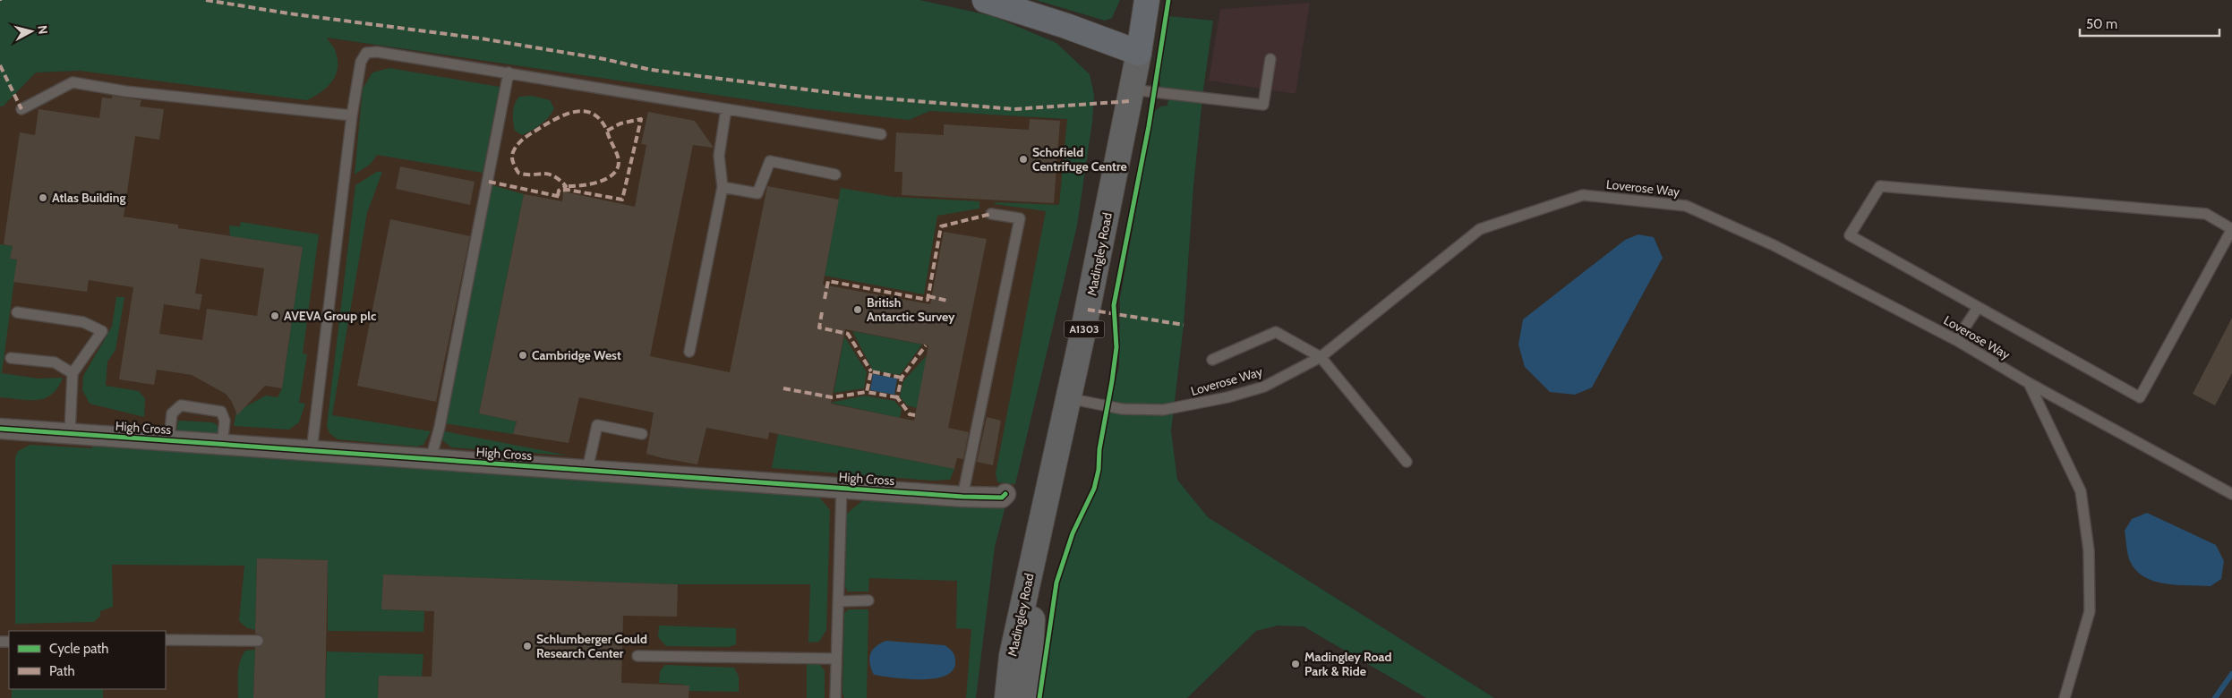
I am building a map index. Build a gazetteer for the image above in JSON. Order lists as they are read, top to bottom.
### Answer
{
  "streets": {
    "highway": ["Madingley Road", "A1303"],
    "street": ["High Cross"],
    "lane": ["Loverose Way"]
  },
  "crossings": [
    ["Loverose Way", "Madingley Road"]
  ],
  "places": [
    "Schofield Centrifuge Centre",
    "Atlas Building",
    "British Antarctic Survey",
    "AVEVA Group plc",
    "Cambridge West",
    "Schlumberger Gould Research Center",
    "Madingley Road Park & Ride"
  ],
  "legend": ["Cycle path", "Path"],
  "scale_bar": "50 m",
  "north": "right"
}
